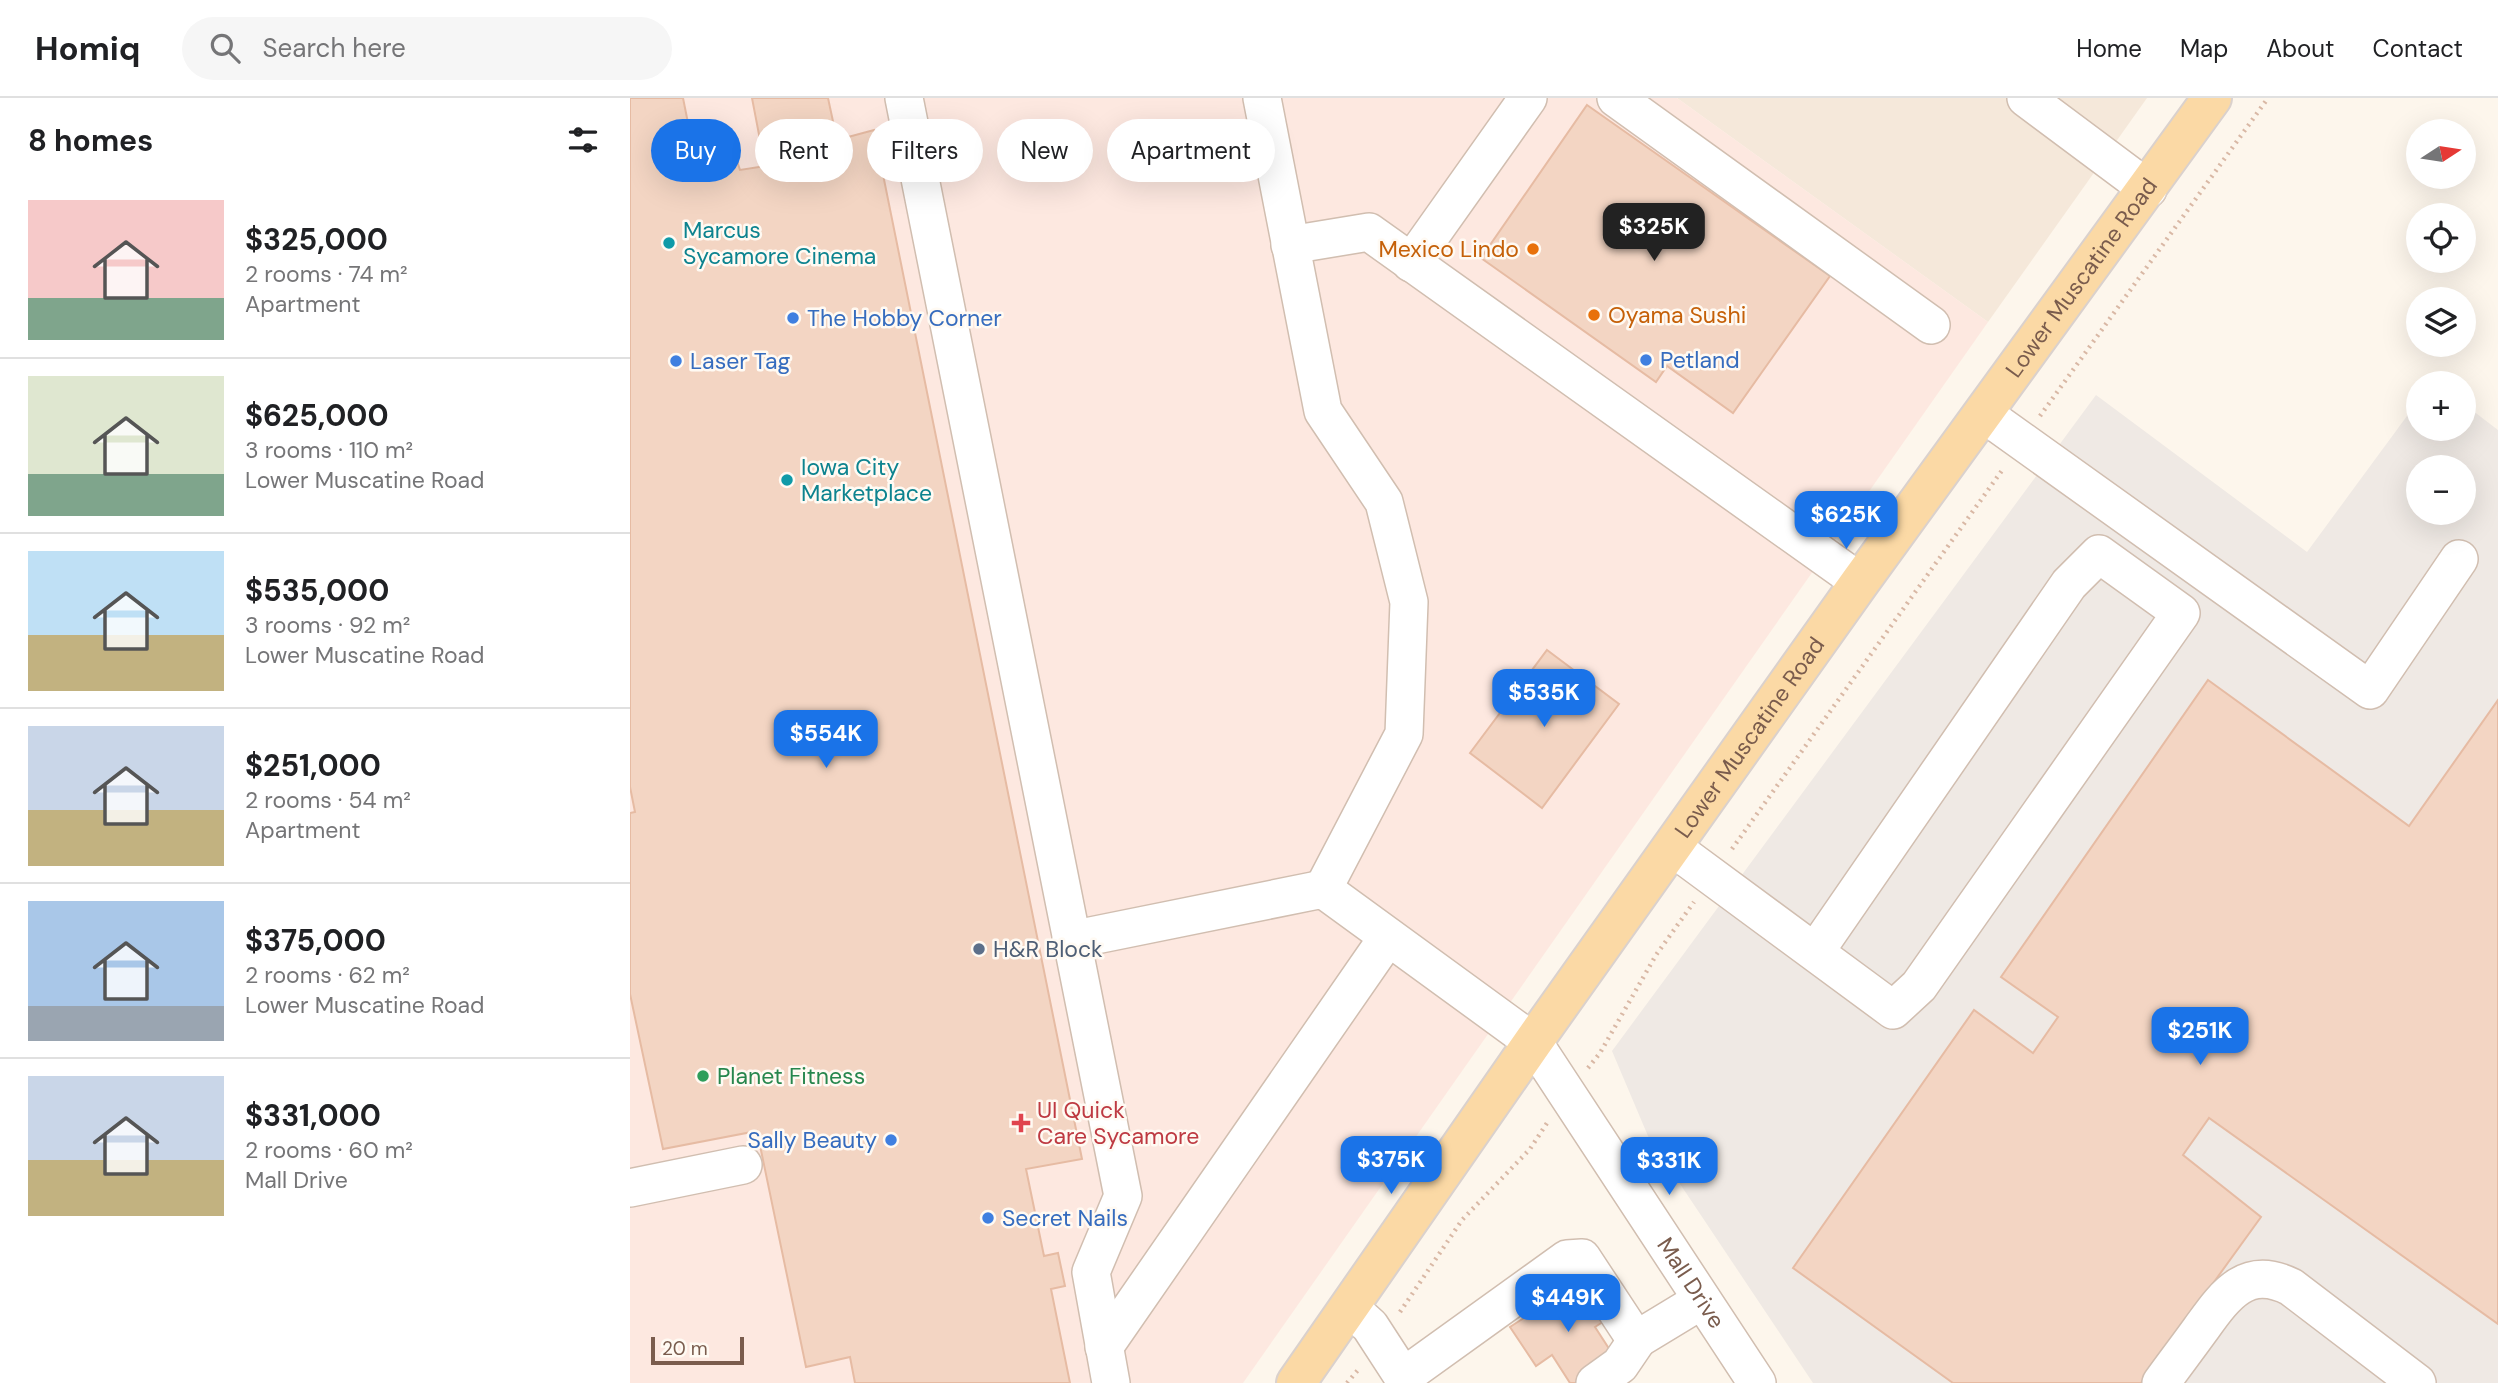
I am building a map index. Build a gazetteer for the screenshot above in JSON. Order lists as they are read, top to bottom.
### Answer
{
  "streets": {
    "main road": ["Lower Muscatine Road"],
    "street": ["Mall Drive"]
  },
  "crossings": [
    ["Lower Muscatine Road", "Mall Drive"]
  ],
  "places": {
    "other": [
      "Marcus Sycamore Cinema",
      "Mexico Lindo",
      "Oyama Sushi",
      "The Hobby Corner",
      "Petland",
      "Laser Tag",
      "Iowa City Marketplace",
      "H&R Block",
      "Planet Fitness",
      "Sally Beauty",
      "Secret Nails"
    ],
    "health": ["UI Quick Care Sycamore"]
  },
  "scale_bar": "20 m",
  "north": "right",
  "page": {
    "header": "Homiq",
    "search": "Search here",
    "nav": [
      "Home",
      "Map",
      "About",
      "Contact"
    ],
    "heading": "8 homes",
    "map_buttons": ["+", "−"],
    "chip": [
      "Buy",
      "Rent",
      "Filters",
      "New",
      "Apartment"
    ],
    "list": [
      {
        "name": "$325,000",
        "note": "2 rooms · 74 m² · Apartment"
      },
      {
        "name": "$625,000",
        "note": "3 rooms · 110 m² · Lower Muscatine Road"
      },
      {
        "name": "$535,000",
        "note": "3 rooms · 92 m² · Lower Muscatine Road"
      },
      {
        "name": "$251,000",
        "note": "2 rooms · 54 m² · Apartment"
      },
      {
        "name": "$375,000",
        "note": "2 rooms · 62 m² · Lower Muscatine Road"
      },
      {
        "name": "$331,000",
        "note": "2 rooms · 60 m² · Mall Drive"
      }
    ],
    "price": [
      "$325K",
      "$625K",
      "$535K",
      "$554K",
      "$251K",
      "$375K",
      "$331K",
      "$449K"
    ],
    "scale": "20 m"
  }
}
